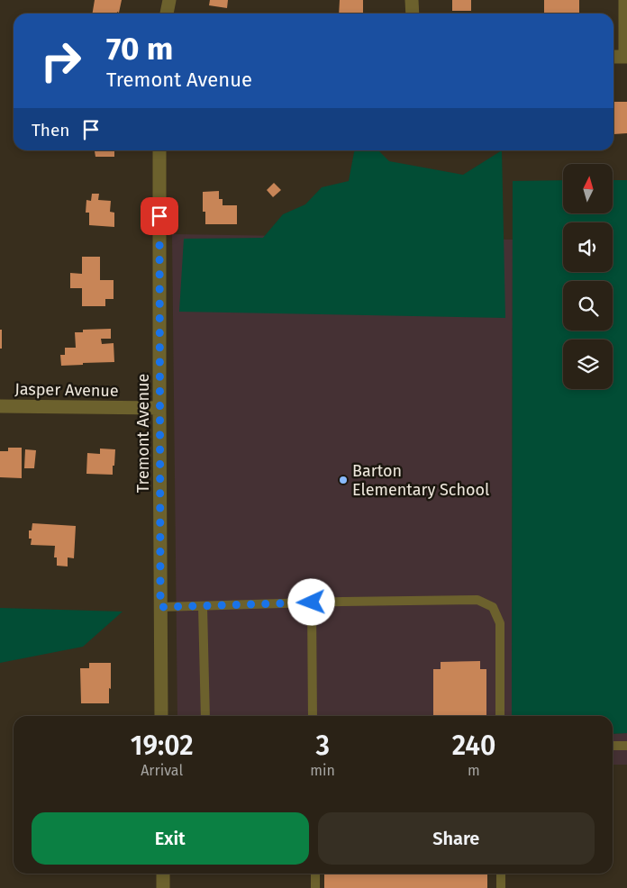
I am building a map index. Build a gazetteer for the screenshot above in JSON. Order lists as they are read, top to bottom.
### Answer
{
  "streets": {
    "street": ["Jasper Avenue", "Tremont Avenue"]
  },
  "crossings": [
    ["Jasper Avenue", "Tremont Avenue"]
  ],
  "places": ["Barton Elementary School"],
  "north": "top",
  "page": {
    "turn": ["70 m", "Tremont Avenue"],
    "then": "Then",
    "eta": [
      "19:02",
      "Arrival",
      "3",
      "min",
      "240",
      "m"
    ],
    "buttons": ["Exit", "Share"]
  }
}
